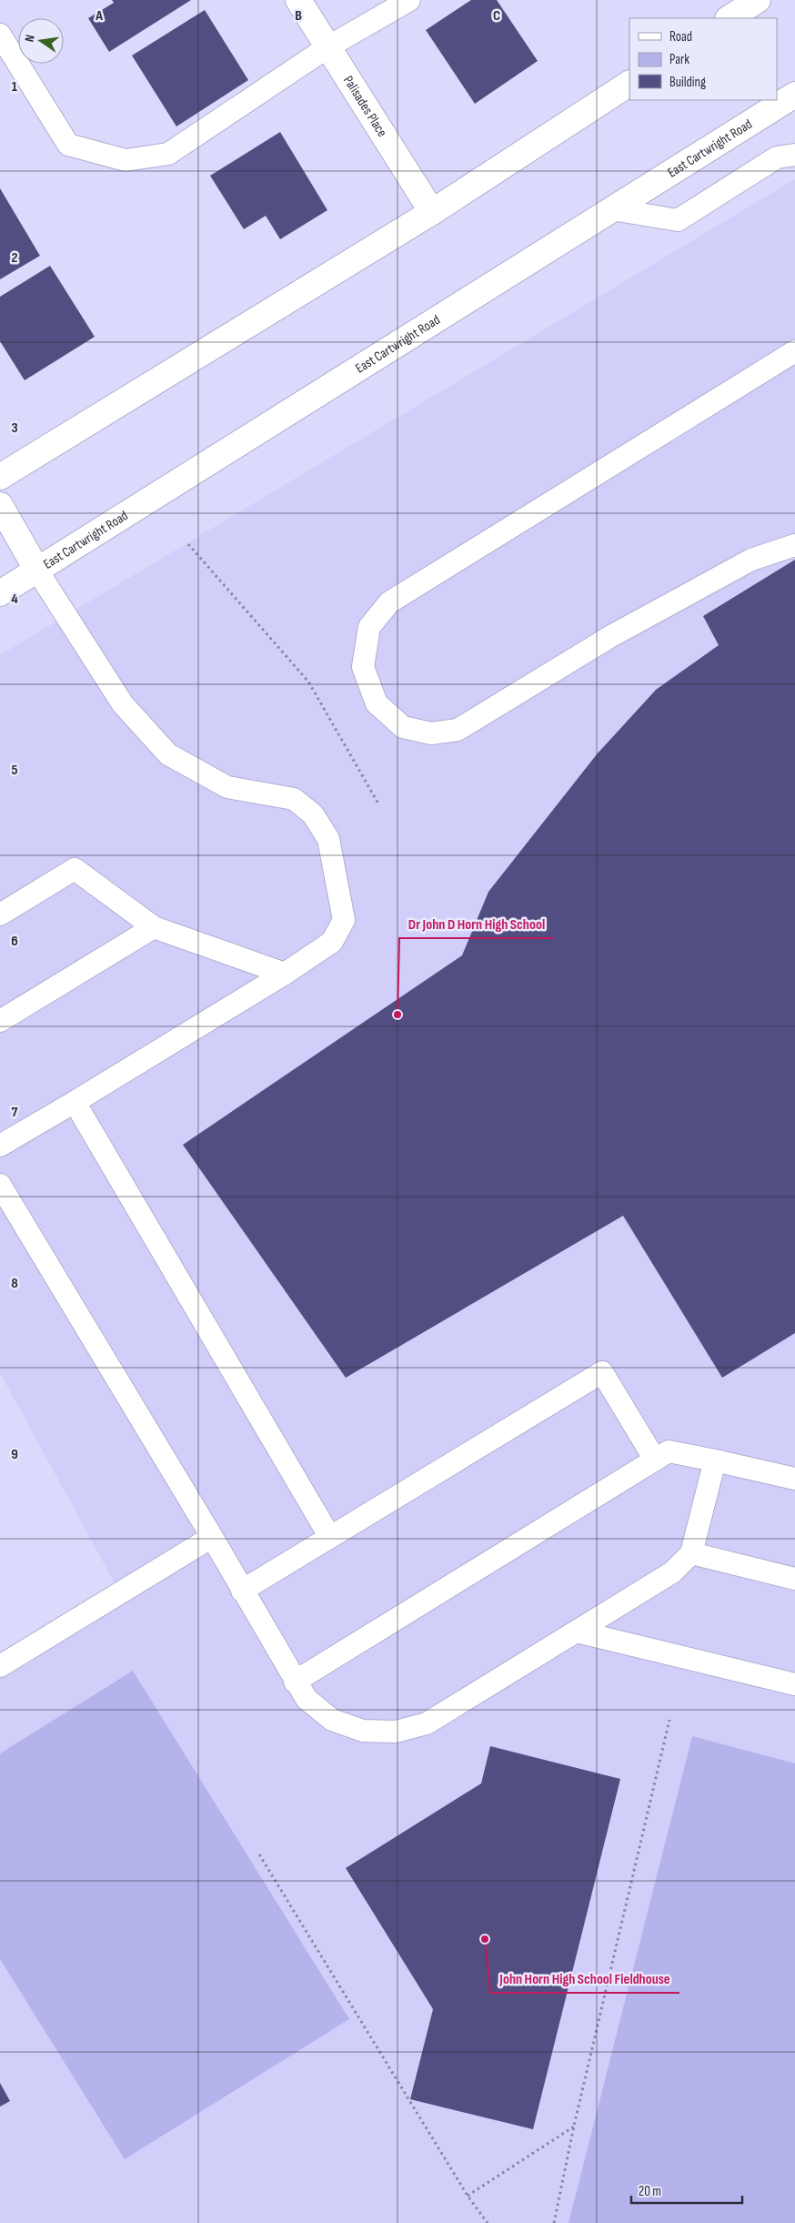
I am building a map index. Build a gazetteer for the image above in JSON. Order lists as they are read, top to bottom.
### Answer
{
  "streets": {
    "main road": ["Palisades Place", "East Cartwright Road"]
  },
  "places": ["Dr John D Horn High School", "John Horn High School Fieldhouse"],
  "legend": ["Road", "Park", "Building"],
  "scale_bar": "20 m",
  "north": "left",
  "grid": {
    "columns": ["A", "B", "C"],
    "rows": [
      "1",
      "2",
      "3",
      "4",
      "5",
      "6",
      "7",
      "8",
      "9"
    ]
  }
}
